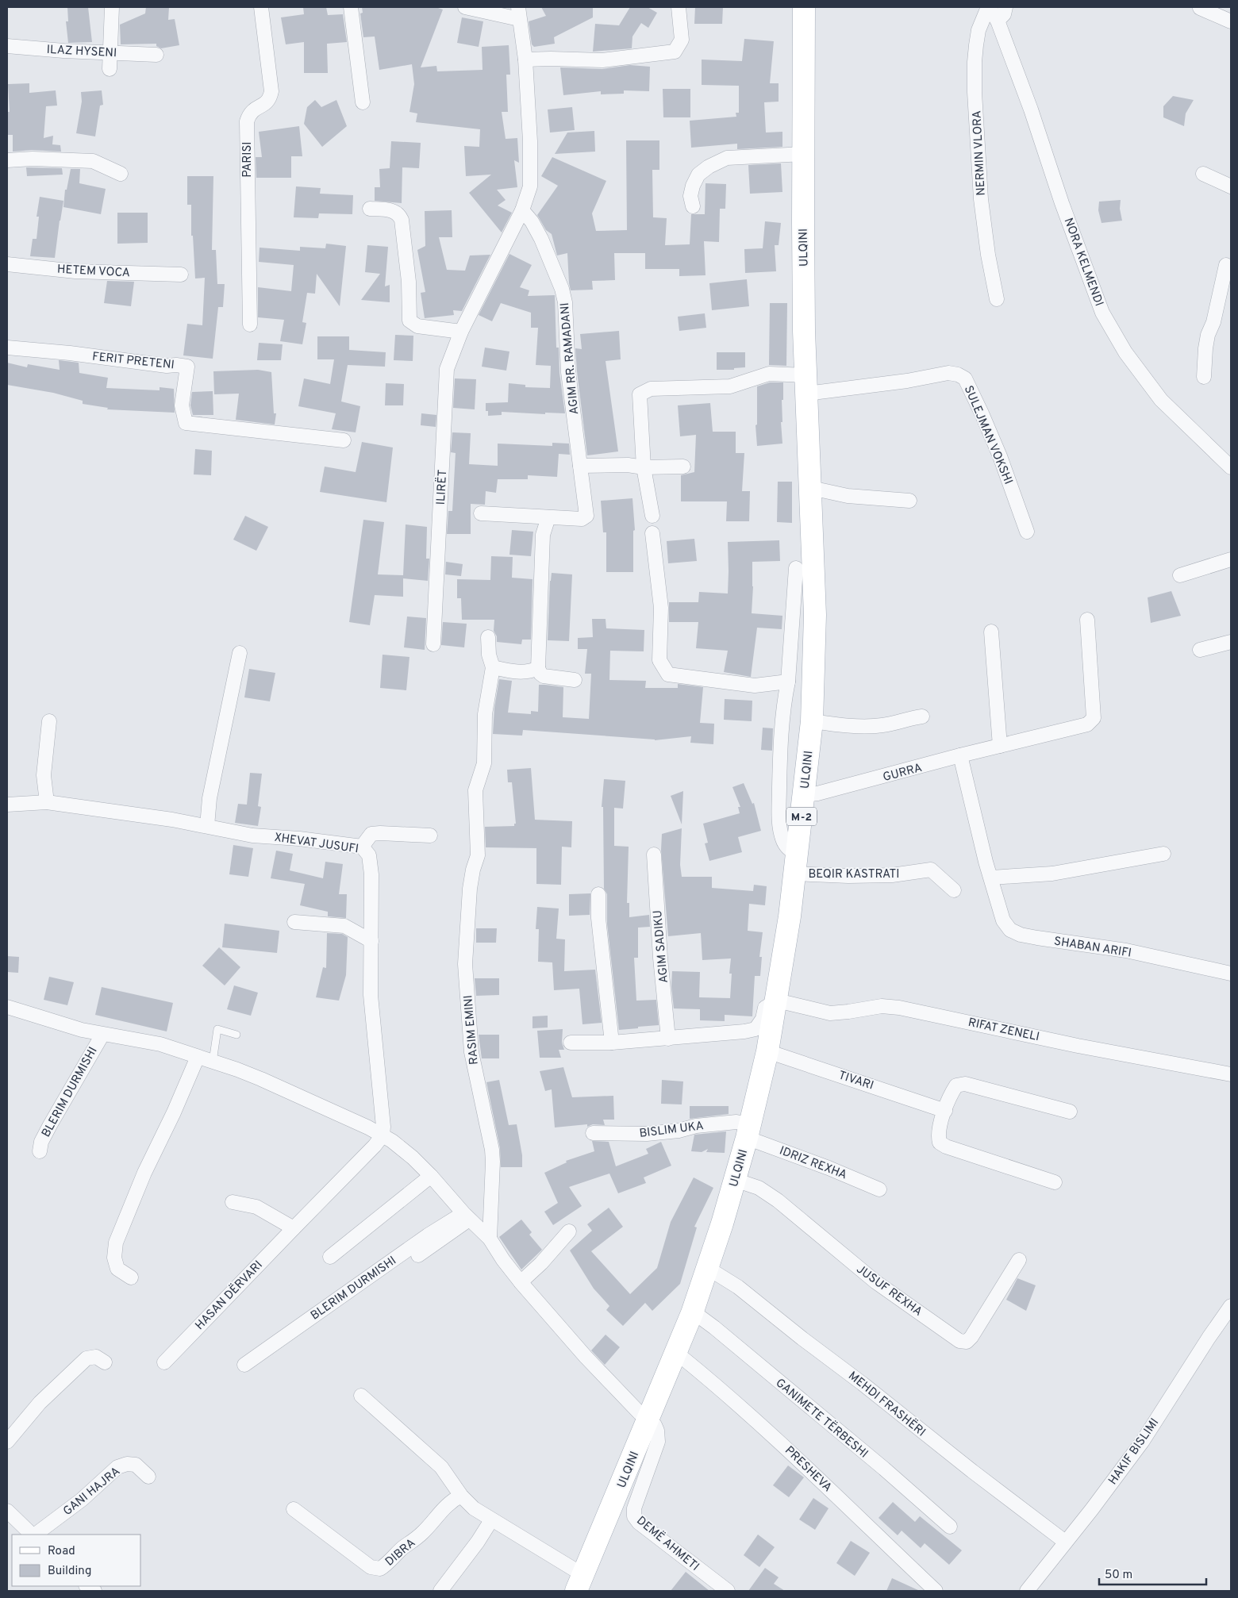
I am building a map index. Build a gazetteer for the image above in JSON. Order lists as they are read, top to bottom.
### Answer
{
  "streets": {
    "main road": ["ULQINI", "M-2"],
    "street": [
      "ILAZ HYSENI",
      "NERMIN VLORA",
      "PARISI",
      "NORA KELMENDI",
      "HETEM VOCA",
      "AGIM RR. RAMADANI",
      "FERIT PRETENI",
      "SULEJMAN VOKSHI",
      "ILIRËT",
      "GURRA",
      "XHEVAT JUSUFI",
      "BEQIR KASTRATI",
      "AGIM SADIKU",
      "SHABAN ARIFI",
      "RIFAT ZENELI",
      "RASIM EMINI",
      "TIVARI",
      "BLERIM DURMISHI",
      "BISLIM UKA",
      "IDRIZ REXHA",
      "JUSUF REXHA",
      "HASAN DËRVARI",
      "MEHDI FRASHËRI",
      "GANIMETE TËRBESHI",
      "HAKIF BISLIMI",
      "PRESHEVA",
      "GANI HAJRA",
      "DEMË AHMETI",
      "DIBRA"
    ]
  },
  "crossings": [
    ["NERMIN VLORA", "NORA KELMENDI"],
    ["ULQINI", "SULEJMAN VOKSHI"],
    ["ULQINI", "GURRA"],
    ["ULQINI", "BEQIR KASTRATI"],
    ["ULQINI", "RIFAT ZENELI"],
    ["ULQINI", "TIVARI"],
    ["ULQINI", "BLERIM DURMISHI"],
    ["ULQINI", "BISLIM UKA"],
    ["ULQINI", "IDRIZ REXHA"],
    ["ULQINI", "JUSUF REXHA"],
    ["ULQINI", "MEHDI FRASHËRI"],
    ["ULQINI", "GANIMETE TËRBESHI"],
    ["ULQINI", "PRESHEVA"],
    ["ULQINI", "DEMË AHMETI"],
    ["AGIM RR. RAMADANI", "ILIRËT"],
    ["GURRA", "SHABAN ARIFI"],
    ["XHEVAT JUSUFI", "BLERIM DURMISHI"],
    ["XHEVAT JUSUFI", "HASAN DËRVARI"],
    ["RASIM EMINI", "BLERIM DURMISHI"],
    ["BLERIM DURMISHI", "HASAN DËRVARI"],
    ["BLERIM DURMISHI", "DEMË AHMETI"],
    ["BISLIM UKA", "IDRIZ REXHA"],
    ["MEHDI FRASHËRI", "HAKIF BISLIMI"]
  ],
  "legend": ["Road", "Building"],
  "scale_bar": "50 m"
}
